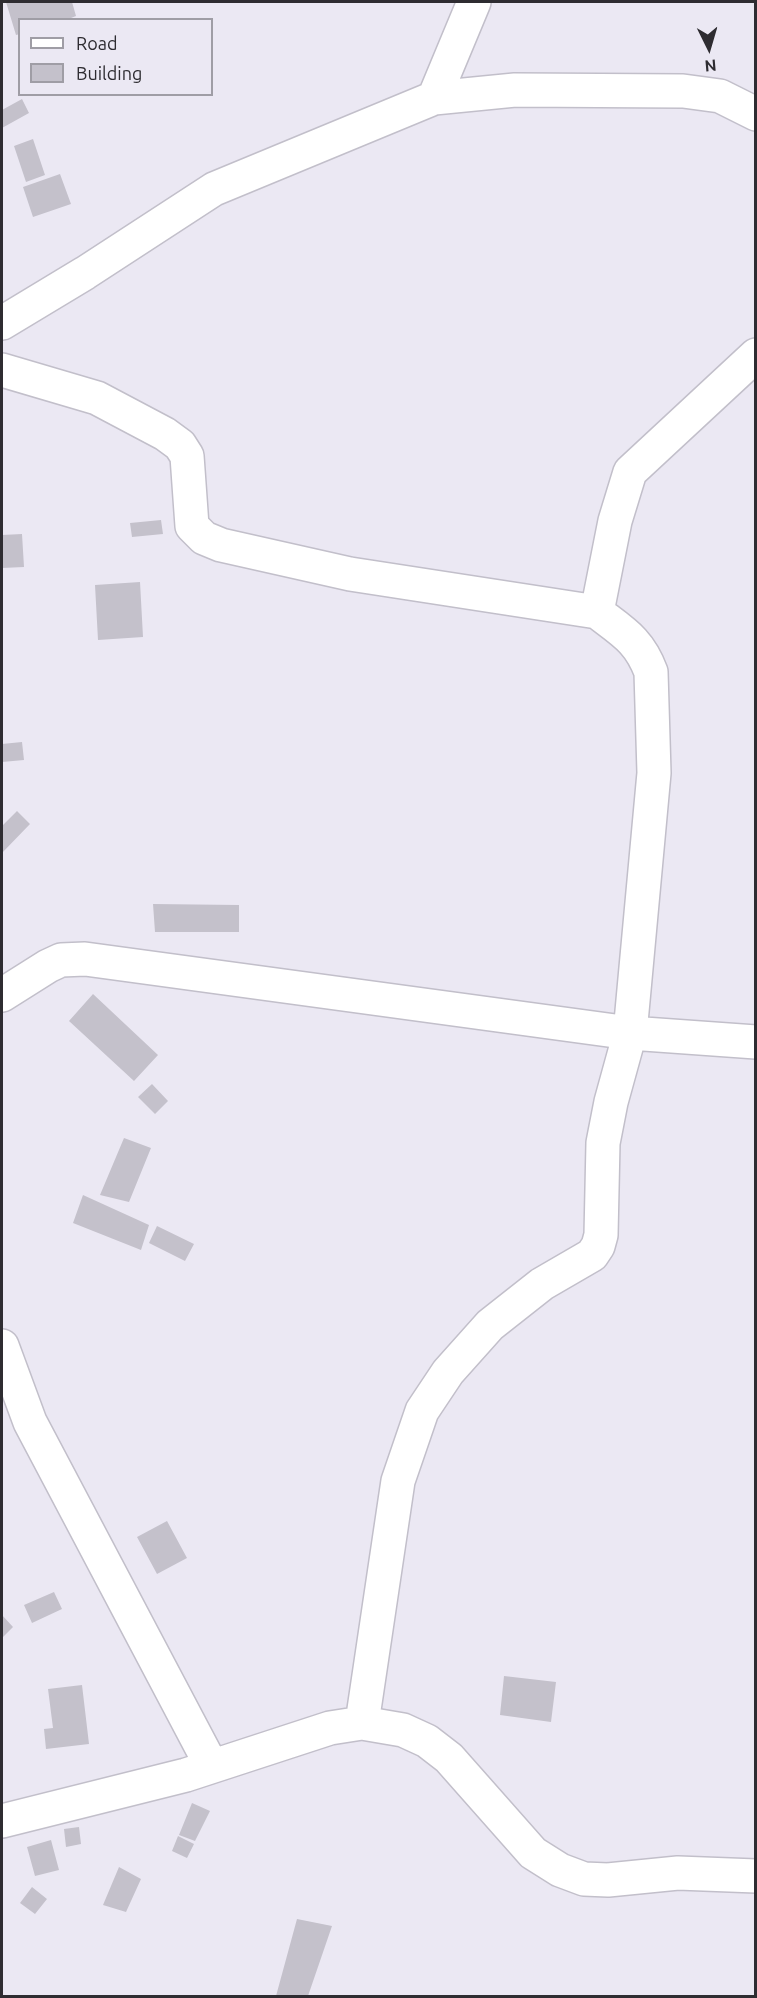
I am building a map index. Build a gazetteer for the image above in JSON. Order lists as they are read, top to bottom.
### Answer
{
  "legend": ["Road", "Building"],
  "north": "bottom"
}
